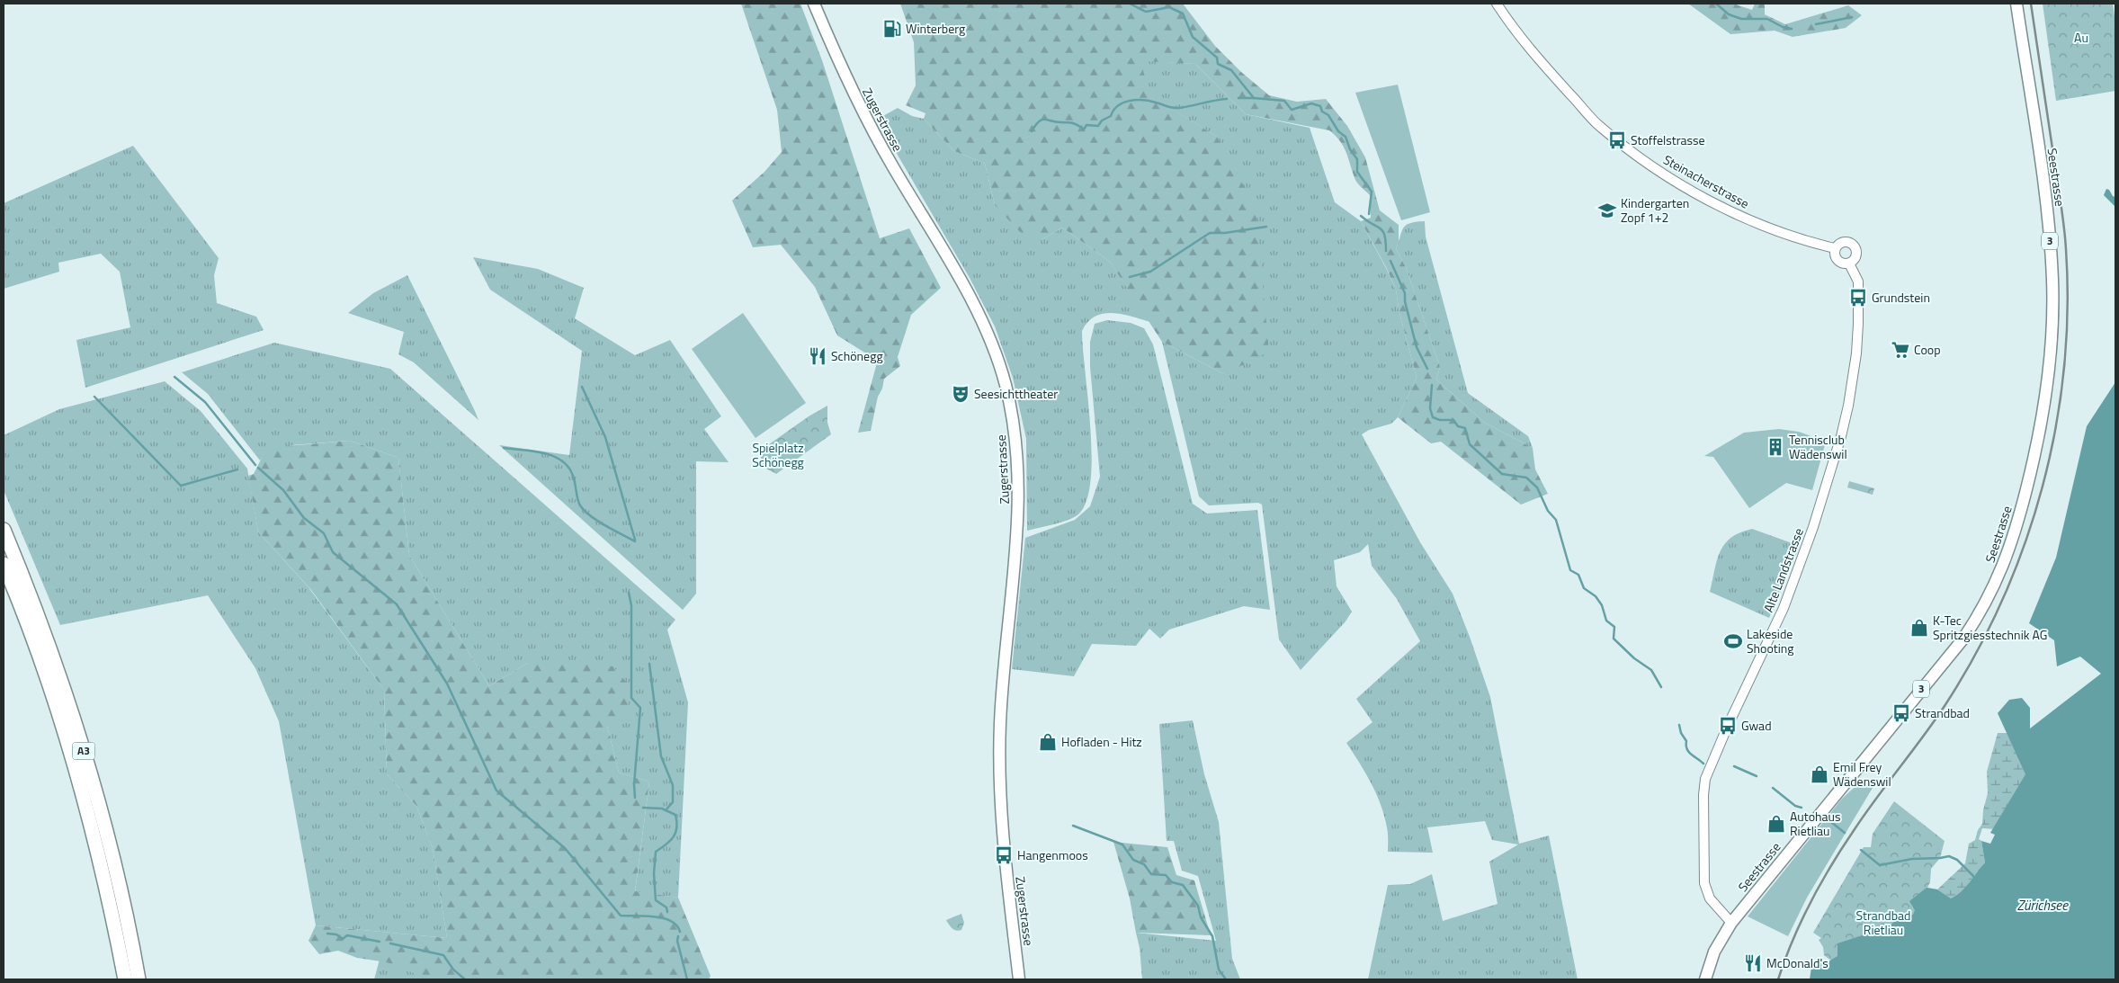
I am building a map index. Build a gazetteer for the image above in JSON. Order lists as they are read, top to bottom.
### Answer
{
  "streets": {
    "highway": ["A3"],
    "main road": ["Zugerstrasse", "Seestrasse", "3"],
    "street": ["Steinacherstrasse", "Alte Landstrasse"]
  },
  "crossings": [
    ["Seestrasse", "Alte Landstrasse"],
    ["Steinacherstrasse", "Alte Landstrasse"]
  ],
  "water": ["Zürichsee"],
  "parks": ["Au", "Spielplatz Schönegg", "Strandbad Rietliau"],
  "places": {
    "fuel station": ["Winterberg"],
    "bus stop": [
      "Stoffelstrasse",
      "Grundstein",
      "Strandbad",
      "Gwad",
      "Hangenmoos"
    ],
    "school or university": ["Kindergarten Zopf 1+2"],
    "supermarket": ["Coop"],
    "restaurant": ["Schönegg", "McDonald's"],
    "theatre": ["Seesichttheater"],
    "building": ["Tennisclub Wädenswil"],
    "shop": [
      "K-Tec Spritzgiesstechnik AG",
      "Hofladen - Hitz",
      "Emil Frey Wädenswil",
      "Autohaus Rietliau"
    ],
    "sports": ["Lakeside Shooting"]
  }
}
